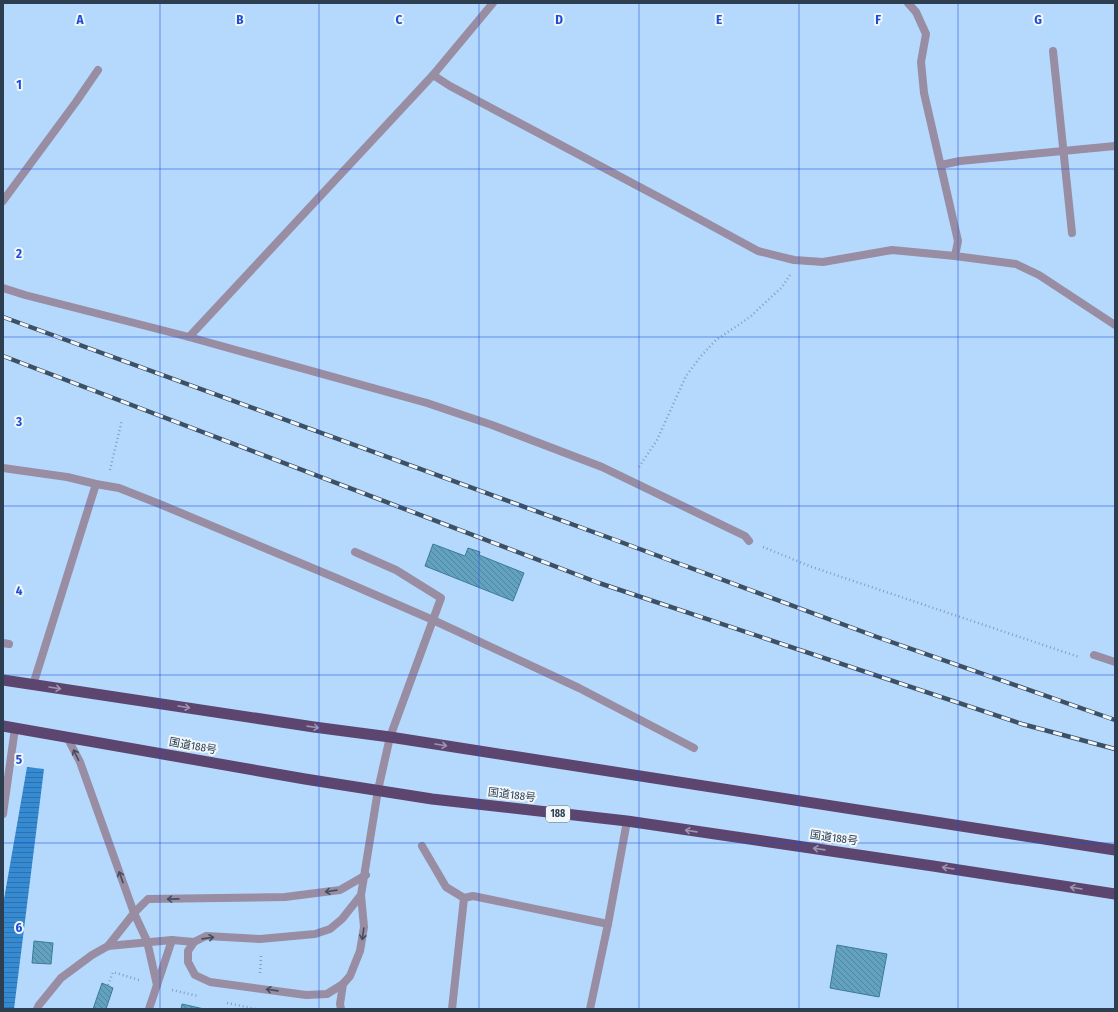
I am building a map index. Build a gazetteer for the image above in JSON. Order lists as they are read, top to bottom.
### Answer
{
  "streets": {
    "highway": ["国道188号", "188"]
  },
  "grid": {
    "columns": [
      "A",
      "B",
      "C",
      "D",
      "E",
      "F",
      "G"
    ],
    "rows": [
      "1",
      "2",
      "3",
      "4",
      "5",
      "6"
    ]
  }
}
